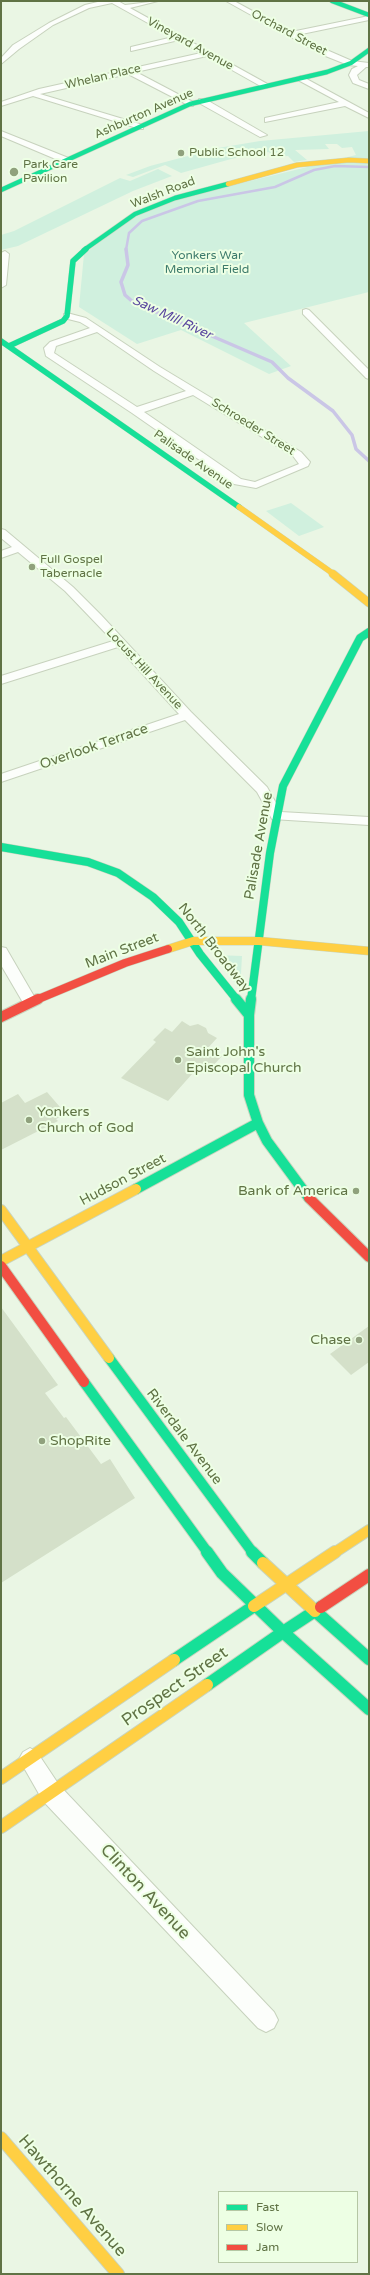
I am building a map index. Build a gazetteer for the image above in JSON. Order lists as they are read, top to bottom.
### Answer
{
  "streets": {
    "street": [
      "Orchard Street",
      "Vineyard Avenue",
      "Whelan Place",
      "Ashburton Avenue",
      "Walsh Road",
      "Schroeder Street",
      "Palisade Avenue",
      "Locust Hill Avenue",
      "Overlook Terrace",
      "North Broadway",
      "Main Street",
      "Hudson Street",
      "Riverdale Avenue",
      "Prospect Street",
      "Clinton Avenue",
      "Hawthorne Avenue"
    ]
  },
  "crossings": [
    ["Orchard Street", "Ashburton Avenue"],
    ["Vineyard Avenue", "Whelan Place"],
    ["Vineyard Avenue", "Ashburton Avenue"],
    ["Walsh Road", "Schroeder Street"],
    ["Palisade Avenue", "Locust Hill Avenue"],
    ["Palisade Avenue", "North Broadway"],
    ["Palisade Avenue", "Main Street"],
    ["Palisade Avenue", "Hudson Street"],
    ["Locust Hill Avenue", "Overlook Terrace"],
    ["North Broadway", "Main Street"],
    ["Hudson Street", "Riverdale Avenue"],
    ["Riverdale Avenue", "Prospect Street"],
    ["Prospect Street", "Clinton Avenue"]
  ],
  "water": ["Saw Mill River"],
  "parks": ["Yonkers War Memorial Field"],
  "places": [
    "Public School 12",
    "Park Care Pavilion",
    "Full Gospel Tabernacle",
    "Saint John's Episcopal Church",
    "Yonkers Church of God",
    "Bank of America",
    "Chase",
    "ShopRite"
  ],
  "legend": ["Fast", "Slow", "Jam"]
}
